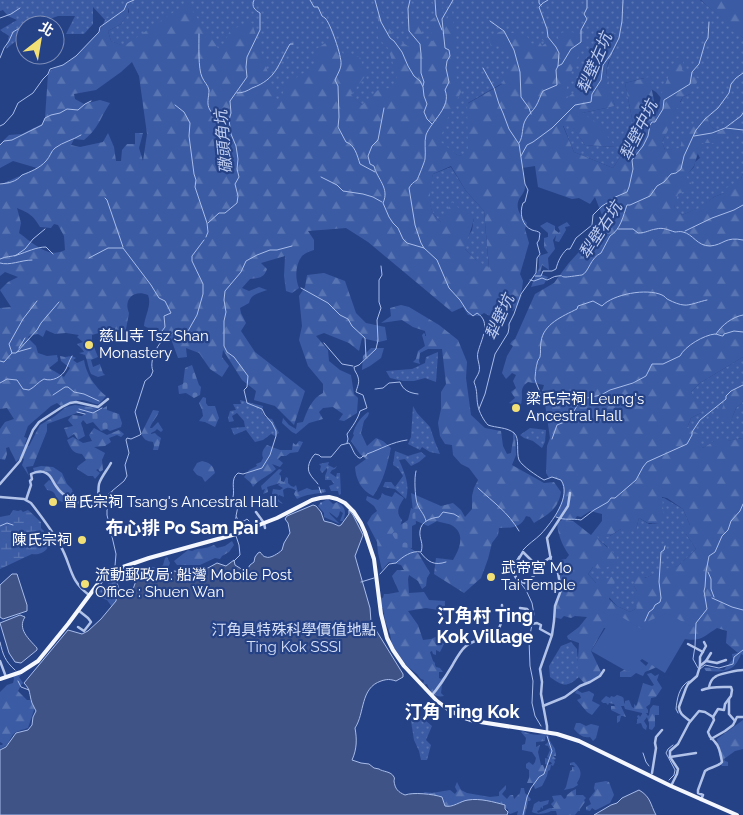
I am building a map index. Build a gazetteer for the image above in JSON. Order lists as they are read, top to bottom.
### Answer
{
  "districts": ["布心排 Po Sam Pai", "汀角村 Ting Kok Village", "汀角 Ting Kok"],
  "water": [
    "犁壁左坑",
    "犁壁中坑",
    "䃟頭角坑",
    "犁壁右坑",
    "犁壁坑"
  ],
  "parks": ["汀角具特殊科學價值地點 Ting Kok SSSI"],
  "places": [
    "慈山寺 Tsz Shan Monastery",
    "梁氏宗祠 Leung's Ancestral Hall",
    "曾氏宗祠 Tsang's Ancestral Hall",
    "陳氏宗祠",
    "武帝宮 Mo Tai Temple",
    "流動郵政局: 船灣 Mobile Post Office : Shuen Wan"
  ],
  "north": "top right"
}
